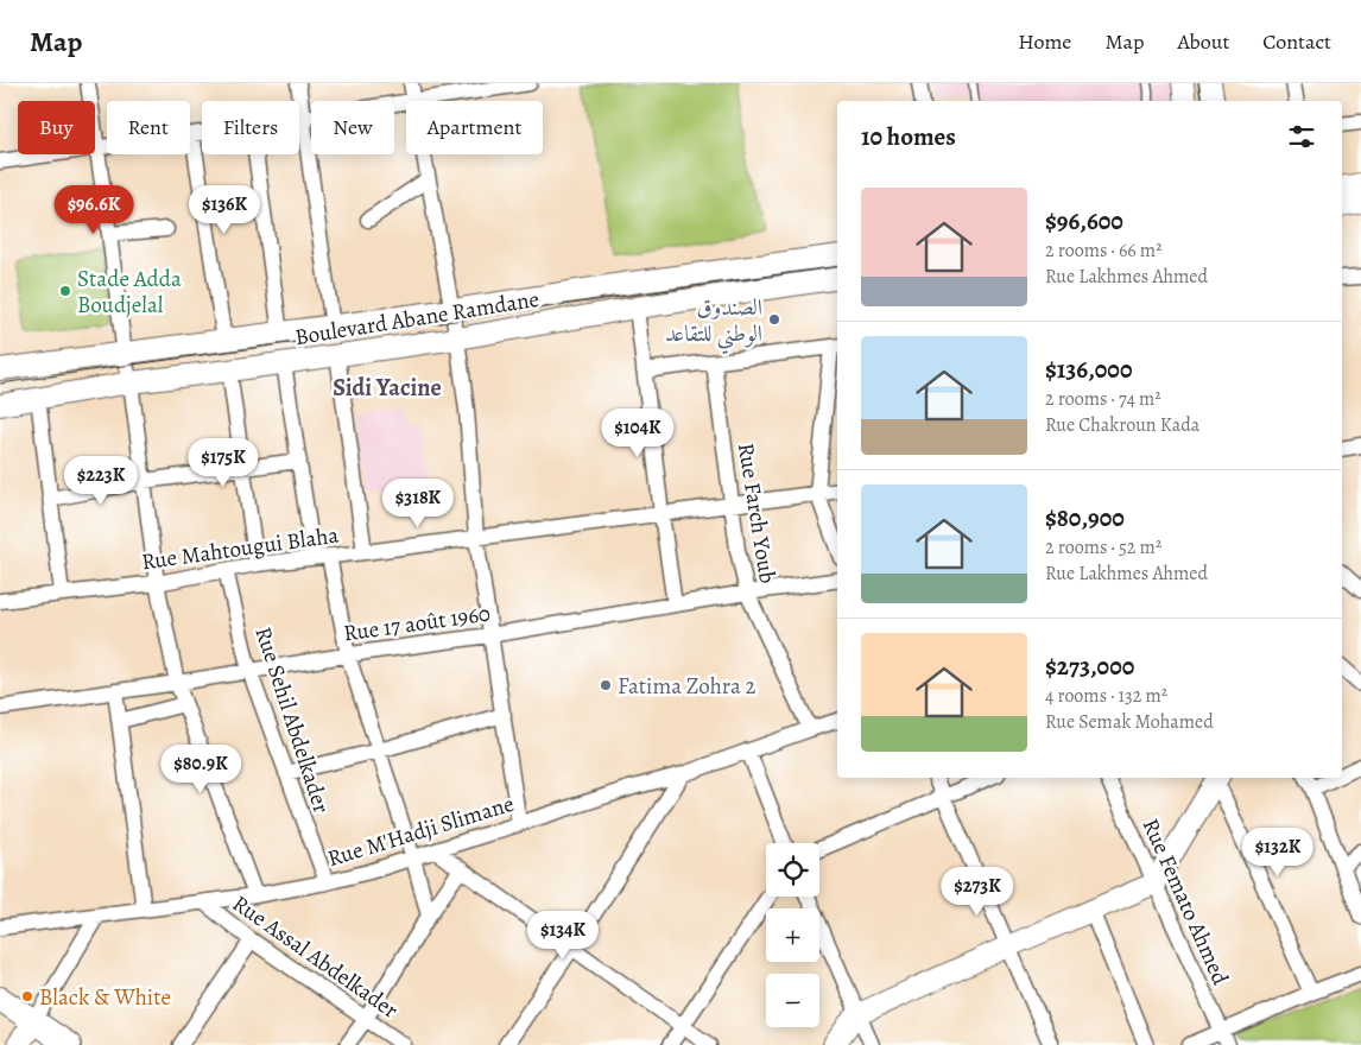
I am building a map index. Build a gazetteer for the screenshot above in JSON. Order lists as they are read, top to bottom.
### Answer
{
  "streets": {
    "main road": ["Boulevard Abane Ramdane"],
    "street": [
      "Rue Farch Youb",
      "Rue Mahtougui Blaha",
      "Rue 17 août 1960",
      "Rue Sehil Abdelkader",
      "Rue M'Hadji Slimane",
      "Rue Femato Ahmed",
      "Rue Assal Abdelkader"
    ]
  },
  "crossings": [
    ["Rue Farch Youb", "Rue Mahtougui Blaha"],
    ["Rue Farch Youb", "Rue 17 août 1960"],
    ["Rue Farch Youb", "Rue M'Hadji Slimane"],
    ["Rue Mahtougui Blaha", "Rue Sehil Abdelkader"],
    ["Rue 17 août 1960", "Rue Sehil Abdelkader"],
    ["Rue Sehil Abdelkader", "Rue M'Hadji Slimane"],
    ["Rue M'Hadji Slimane", "Rue Assal Abdelkader"]
  ],
  "districts": ["Sidi Yacine"],
  "places": [
    "Stade Adda Boudjelal",
    "الصندوق الوطني للتقاعد",
    "Fatima Zohra 2",
    "Black & White"
  ],
  "page": {
    "header": "Map",
    "nav": [
      "Home",
      "Map",
      "About",
      "Contact"
    ],
    "chip": [
      "Buy",
      "Rent",
      "Filters",
      "New",
      "Apartment"
    ],
    "heading": "10 homes",
    "list": [
      {
        "name": "$96,600",
        "note": "2 rooms · 66 m² · Rue Lakhmes Ahmed"
      },
      {
        "name": "$136,000",
        "note": "2 rooms · 74 m² · Rue Chakroun Kada"
      },
      {
        "name": "$80,900",
        "note": "2 rooms · 52 m² · Rue Lakhmes Ahmed"
      },
      {
        "name": "$273,000",
        "note": "4 rooms · 132 m² · Rue Semak Mohamed"
      }
    ],
    "price": [
      "$96.6K",
      "$136K",
      "$104K",
      "$175K",
      "$223K",
      "$318K",
      "$80.9K",
      "$132K",
      "$273K",
      "$134K"
    ],
    "map_buttons": ["+", "−"]
  }
}
